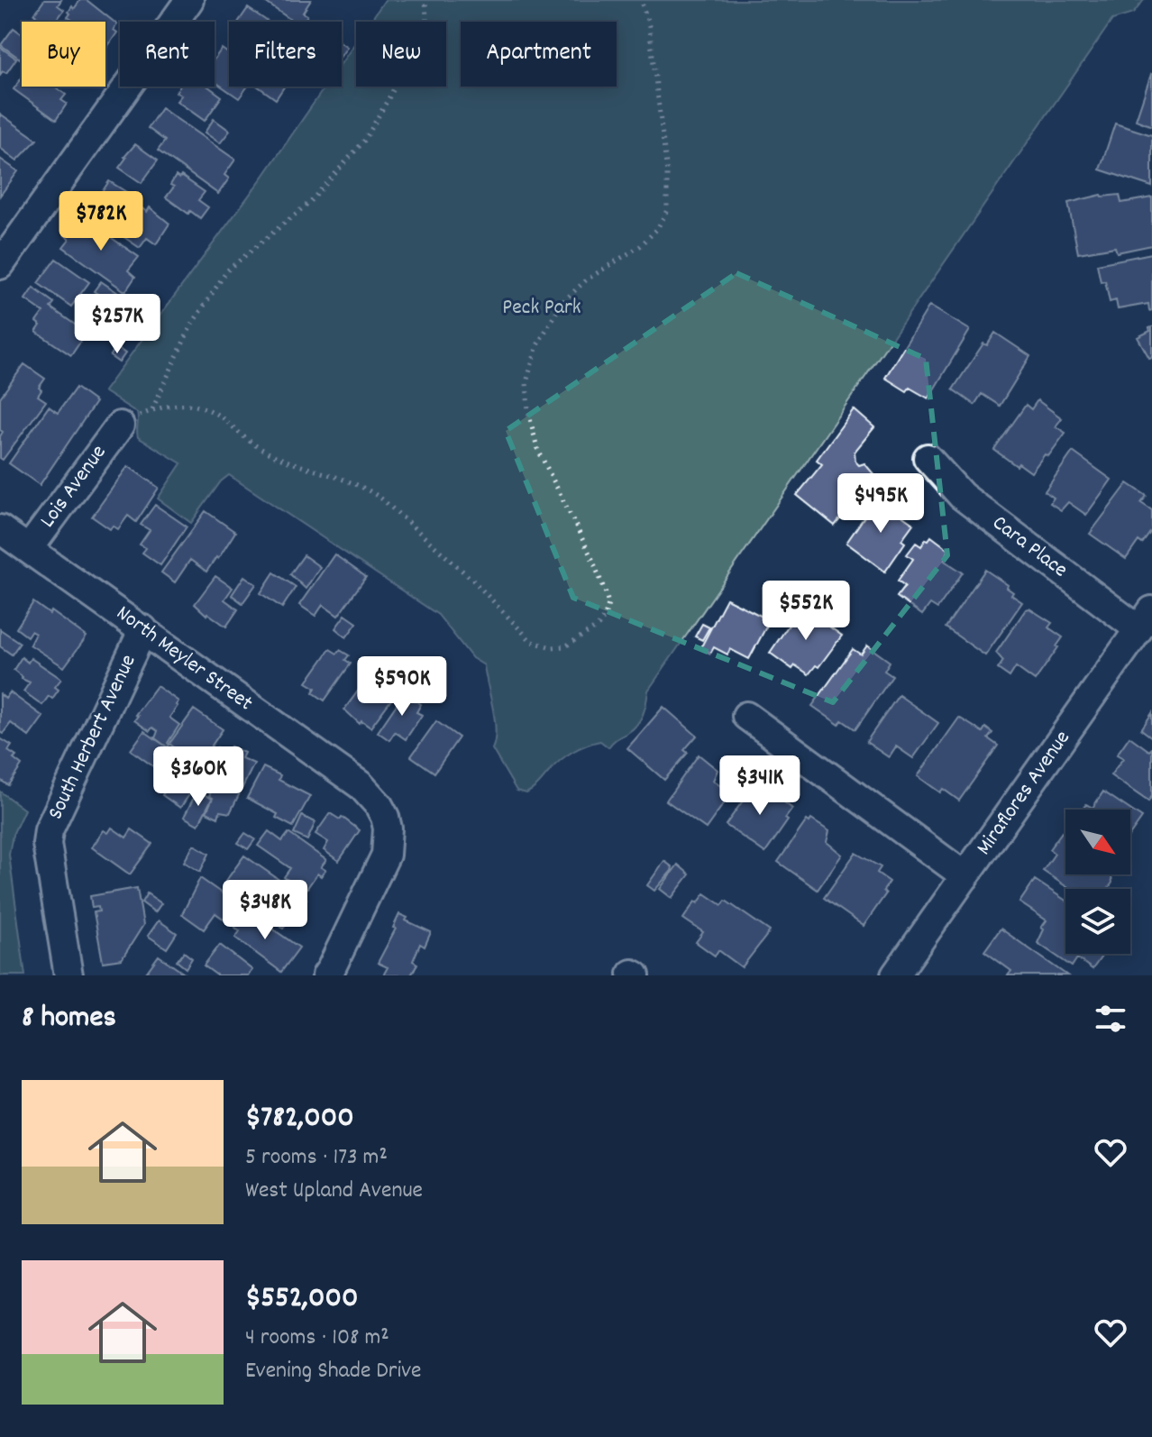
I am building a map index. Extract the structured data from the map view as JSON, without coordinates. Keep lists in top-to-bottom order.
{
  "streets": {
    "street": [
      "Lois Avenue",
      "Cara Place",
      "North Meyler Street",
      "South Herbert Avenue",
      "Miraflores Avenue"
    ]
  },
  "crossings": [
    ["Lois Avenue", "North Meyler Street"],
    ["Cara Place", "Miraflores Avenue"],
    ["North Meyler Street", "South Herbert Avenue"]
  ],
  "parks": ["Peck Park"],
  "north": "bottom right",
  "page": {
    "chip": [
      "Buy",
      "Rent",
      "Filters",
      "New",
      "Apartment"
    ],
    "price": [
      "$782K",
      "$257K",
      "$495K",
      "$552K",
      "$590K",
      "$360K",
      "$341K",
      "$348K"
    ],
    "heading": "8 homes",
    "list": [
      {
        "name": "$782,000",
        "note": "5 rooms · 173 m² · West Upland Avenue"
      },
      {
        "name": "$552,000",
        "note": "4 rooms · 108 m² · Evening Shade Drive"
      }
    ]
  }
}
